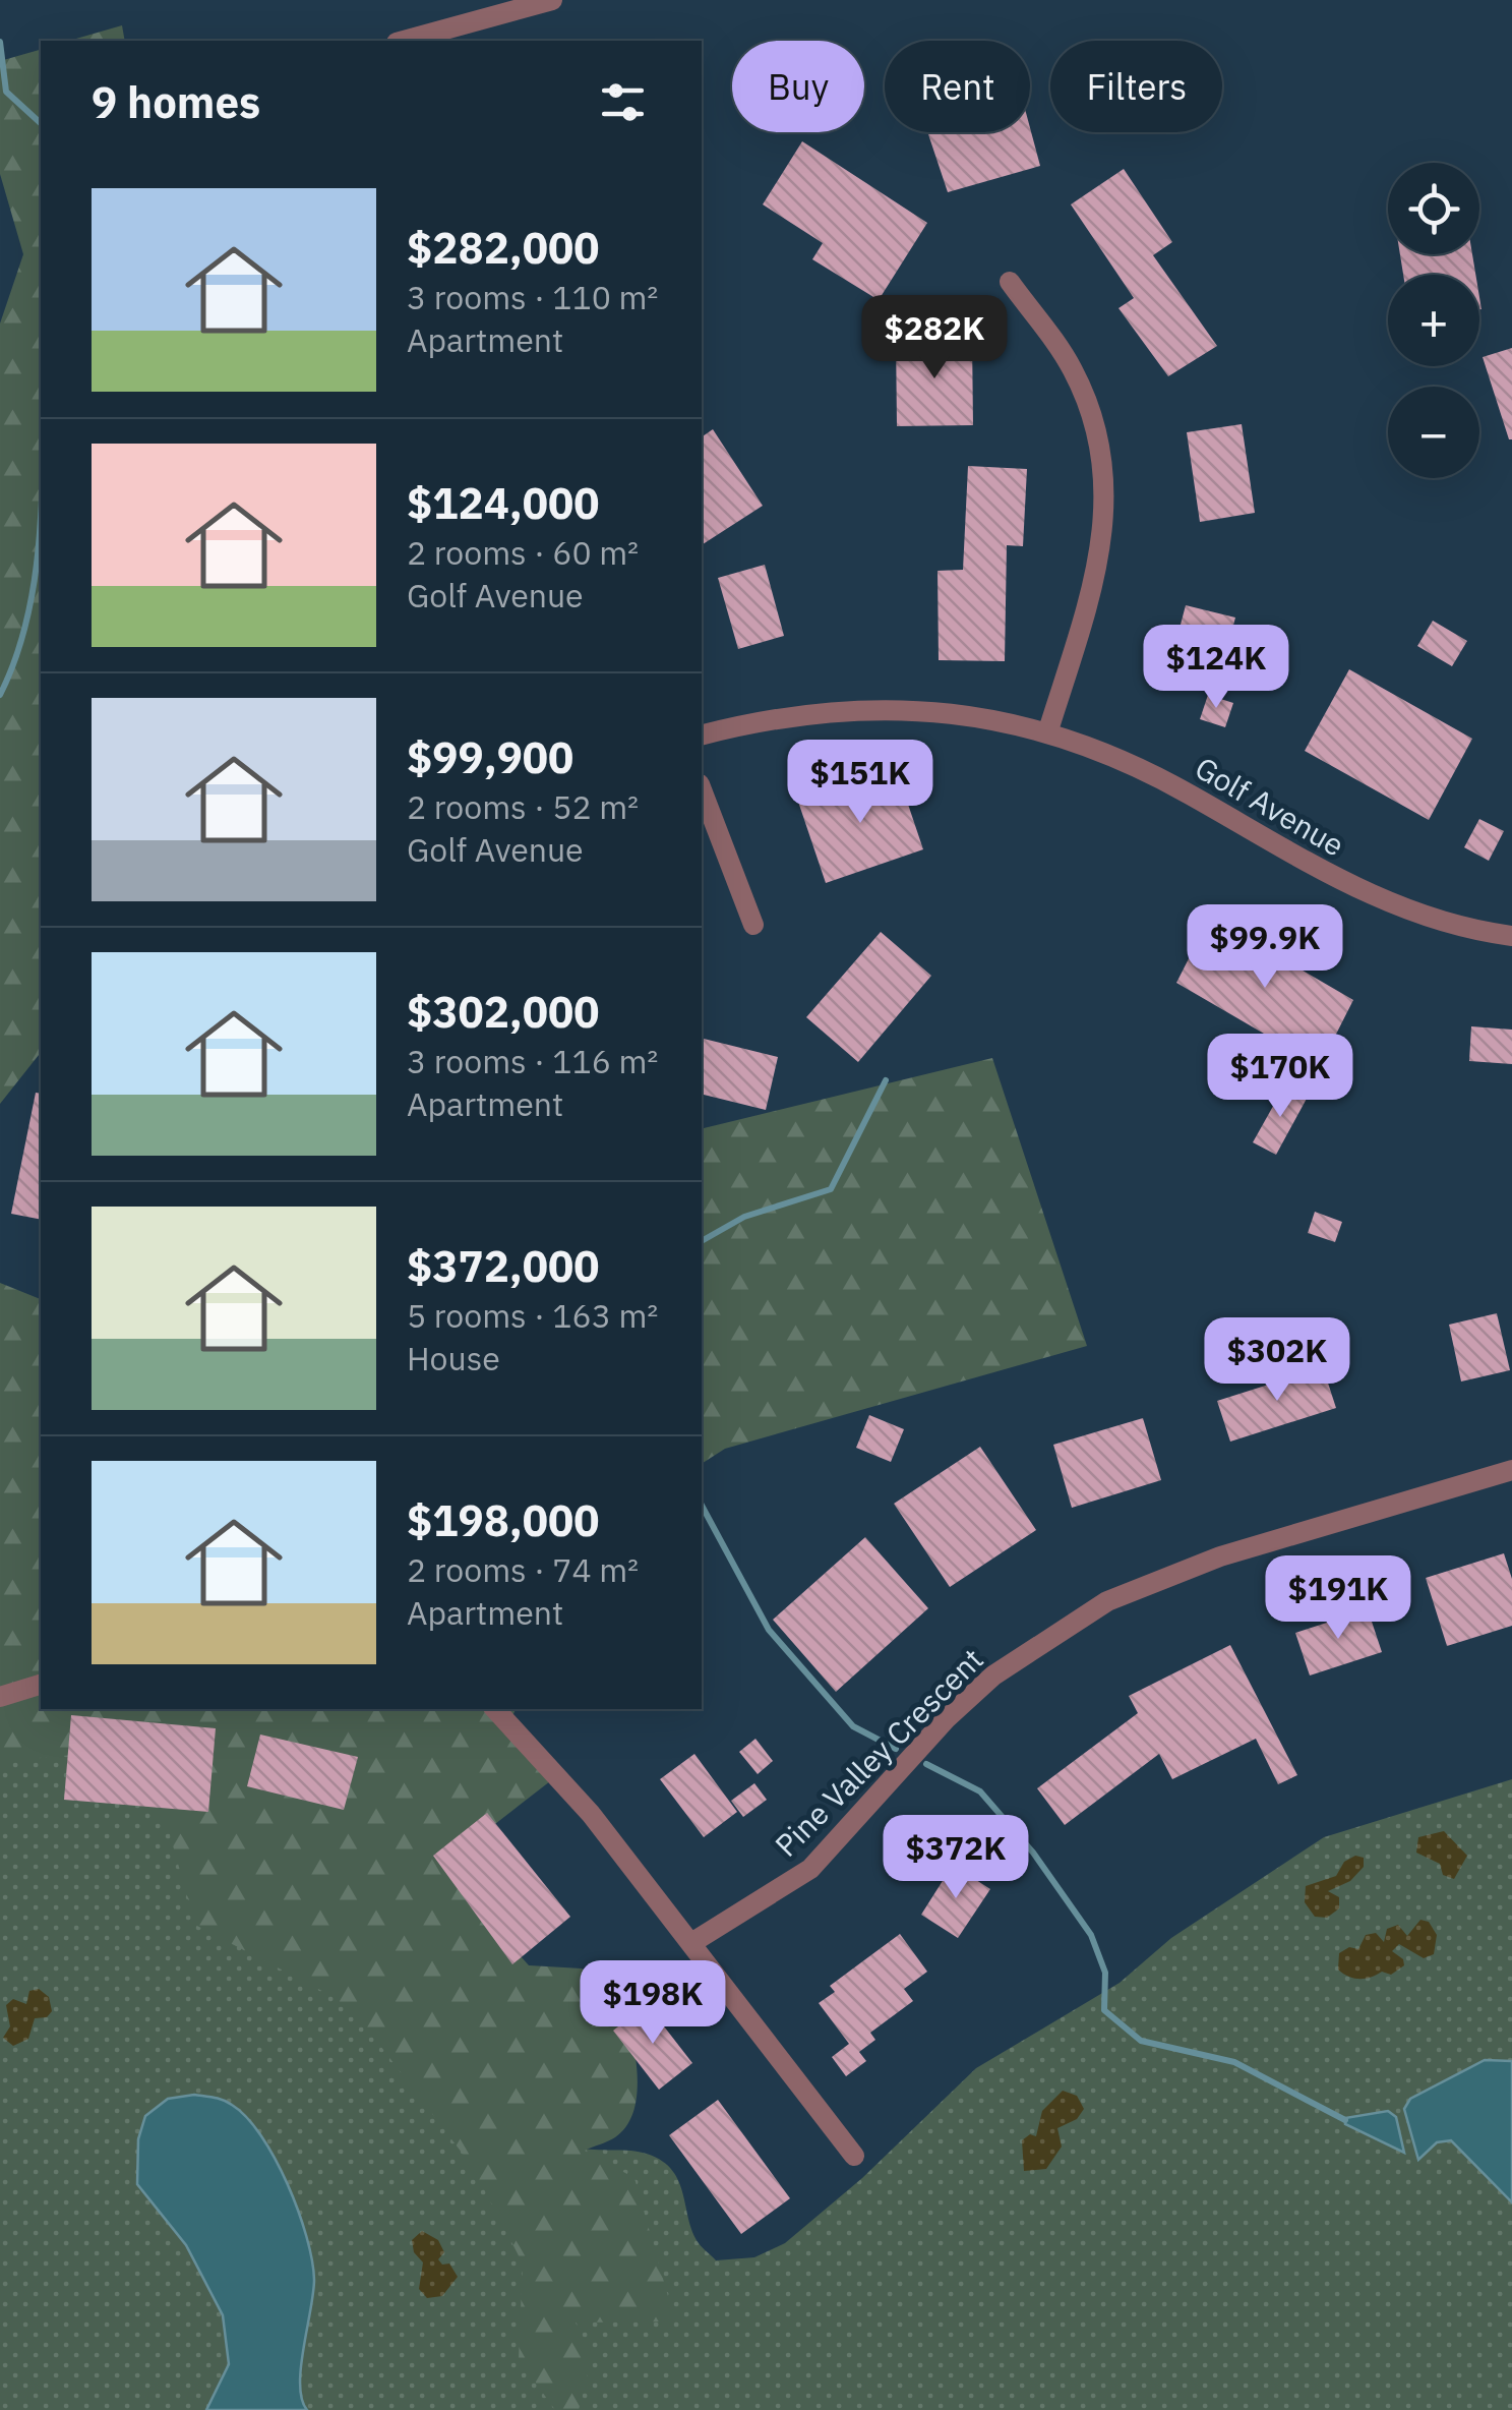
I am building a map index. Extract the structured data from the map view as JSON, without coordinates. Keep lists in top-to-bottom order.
{
  "streets": {
    "street": ["Golf Avenue", "Pine Valley Crescent"]
  },
  "page": {
    "chip": ["Buy", "Rent", "Filters"],
    "heading": "9 homes",
    "map_buttons": ["+", "−"],
    "list": [
      {
        "name": "$282,000",
        "note": "3 rooms · 110 m² · Apartment"
      },
      {
        "name": "$124,000",
        "note": "2 rooms · 60 m² · Golf Avenue"
      },
      {
        "name": "$99,900",
        "note": "2 rooms · 52 m² · Golf Avenue"
      },
      {
        "name": "$302,000",
        "note": "3 rooms · 116 m² · Apartment"
      },
      {
        "name": "$372,000",
        "note": "5 rooms · 163 m² · House"
      },
      {
        "name": "$198,000",
        "note": "2 rooms · 74 m² · Apartment"
      }
    ],
    "price": [
      "$282K",
      "$124K",
      "$151K",
      "$99.9K",
      "$170K",
      "$302K",
      "$191K",
      "$372K",
      "$198K"
    ]
  }
}
